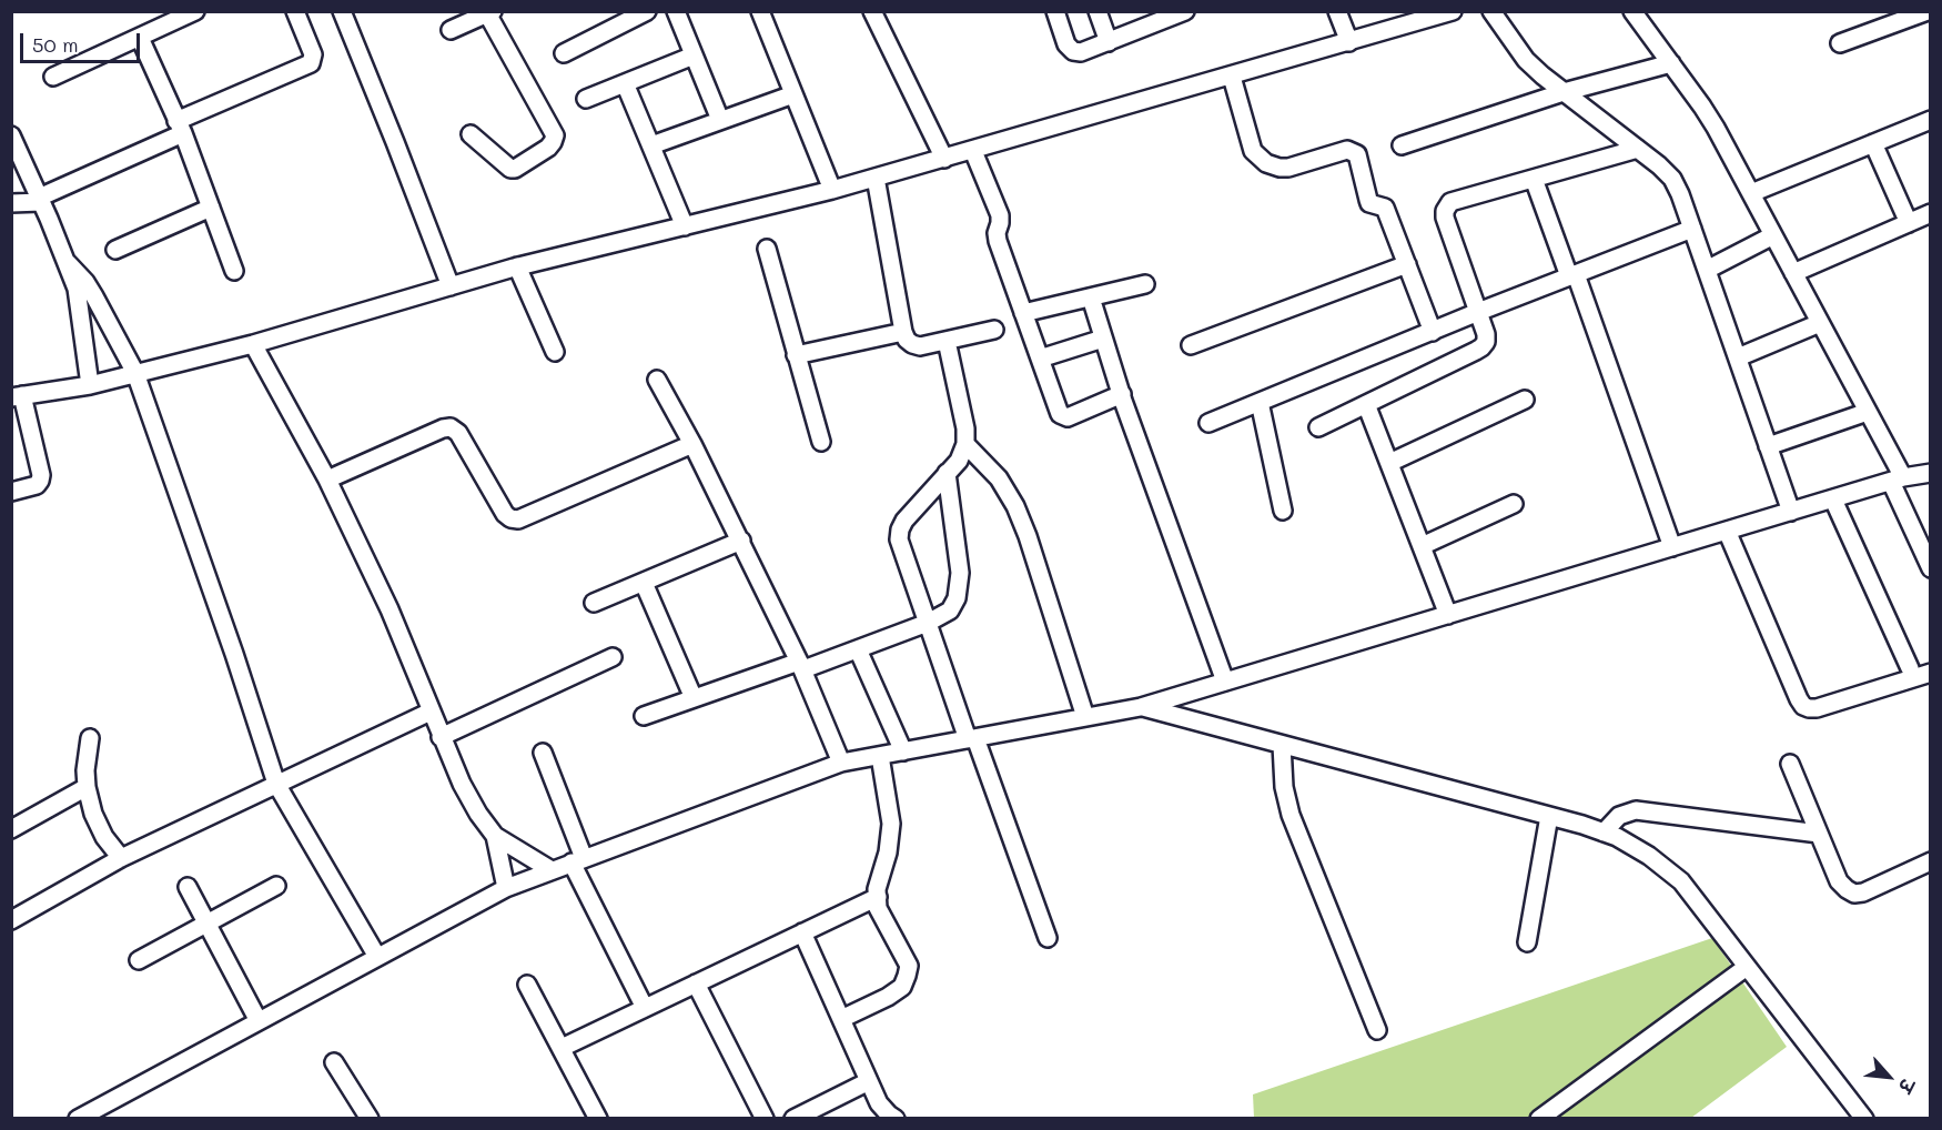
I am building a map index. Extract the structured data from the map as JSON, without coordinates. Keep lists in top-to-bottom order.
{
  "scale_bar": "50 m",
  "north": "bottom right"
}
